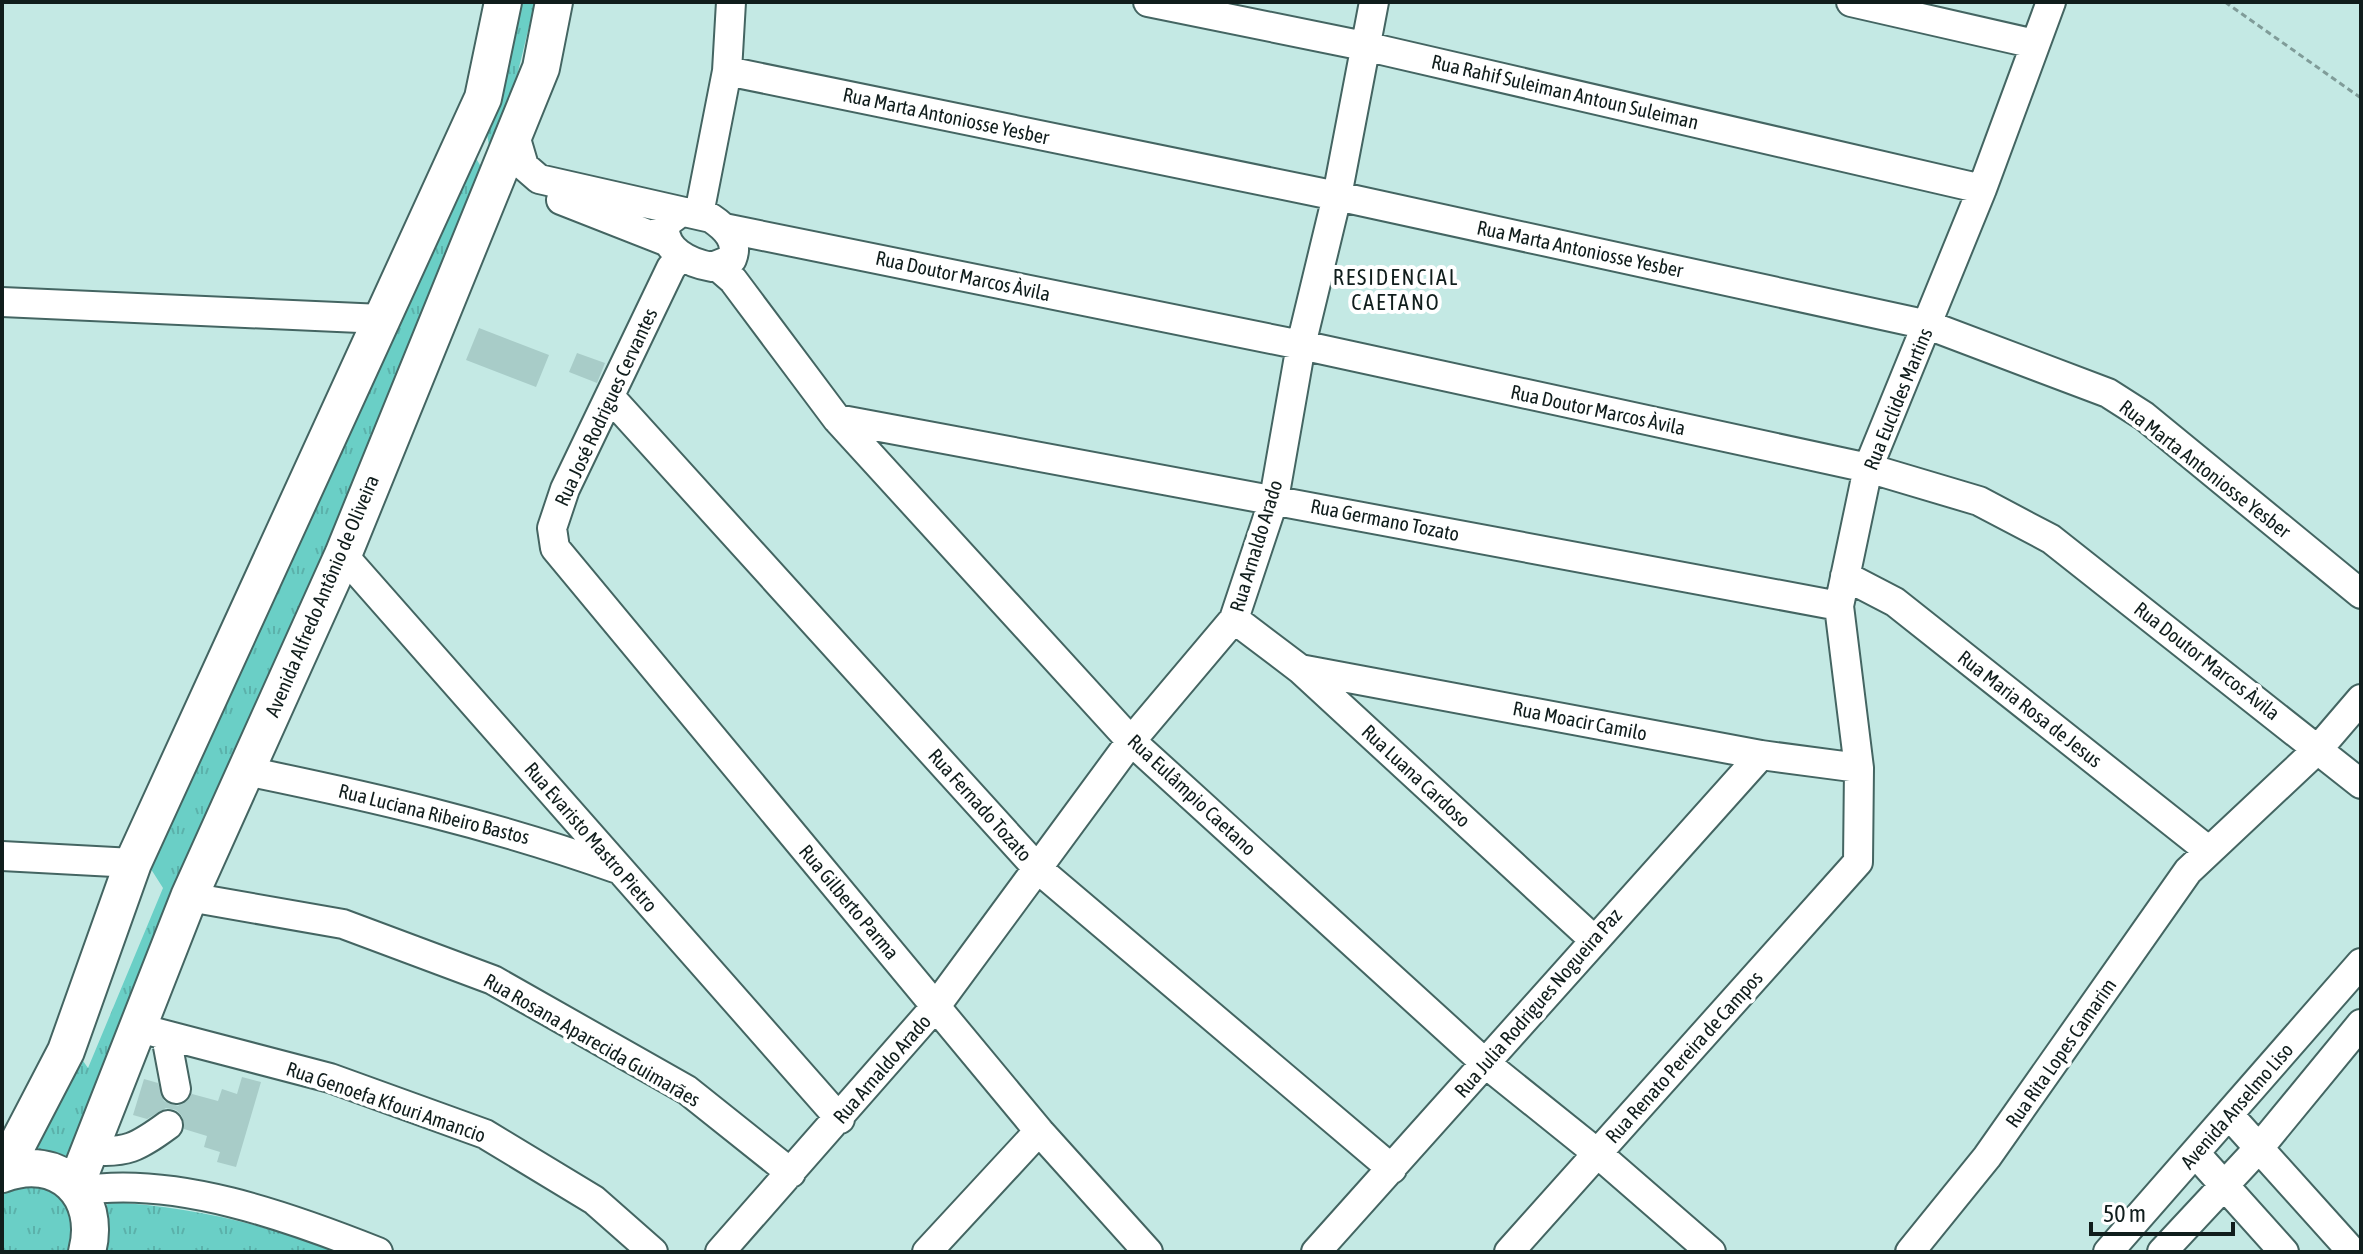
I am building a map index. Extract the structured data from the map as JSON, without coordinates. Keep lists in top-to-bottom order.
{
  "streets": {
    "main road": ["Avenida Alfredo Antônio de Oliveira"],
    "street": [
      "Rua Rahif Suleiman Antoun Suleiman",
      "Rua Marta Antoniosse Yesber",
      "Rua Doutor Marcos Àvila",
      "Rua Euclides Martins",
      "Rua José Rodrigues Cervantes",
      "Rua Germano Tozato",
      "Rua Arnaldo Arado",
      "Rua Maria Rosa de Jesus",
      "Rua Moacir Camilo",
      "Rua Luana Cardoso",
      "Rua Eulâmpio Caetano",
      "Rua Fernado Tozato",
      "Rua Luciana Ribeiro Bastos",
      "Rua Evaristo Mastro Pietro",
      "Rua Gilberto Parma",
      "Rua Julia Rodrigues Nogueira Paz",
      "Rua Rosana Aparecida Guimarães",
      "Rua Rita Lopes Camarim",
      "Rua Renato Pereira de Campos",
      "Rua Genoefa Kfouri Amancio",
      "Avenida Anselmo Liso"
    ]
  },
  "crossings": [
    ["Rua Rahif Suleiman Antoun Suleiman", "Rua Euclides Martins"],
    ["Rua Rahif Suleiman Antoun Suleiman", "Rua Arnaldo Arado"],
    ["Rua Marta Antoniosse Yesber", "Rua Euclides Martins"],
    ["Rua Marta Antoniosse Yesber", "Rua Arnaldo Arado"],
    ["Rua Doutor Marcos Àvila", "Rua Euclides Martins"],
    ["Rua Doutor Marcos Àvila", "Rua Arnaldo Arado"],
    ["Rua Doutor Marcos Àvila", "Rua Eulâmpio Caetano"],
    ["Rua Doutor Marcos Àvila", "Rua Rita Lopes Camarim"],
    ["Rua Euclides Martins", "Rua Germano Tozato"],
    ["Rua Euclides Martins", "Rua Maria Rosa de Jesus"],
    ["Rua Euclides Martins", "Rua Moacir Camilo"],
    ["Rua Euclides Martins", "Rua Renato Pereira de Campos"],
    ["Rua José Rodrigues Cervantes", "Rua Fernado Tozato"],
    ["Rua José Rodrigues Cervantes", "Rua Gilberto Parma"],
    ["Rua Germano Tozato", "Rua Arnaldo Arado"],
    ["Rua Germano Tozato", "Rua Eulâmpio Caetano"],
    ["Rua Arnaldo Arado", "Rua Luana Cardoso"],
    ["Rua Arnaldo Arado", "Rua Eulâmpio Caetano"],
    ["Rua Arnaldo Arado", "Rua Fernado Tozato"],
    ["Rua Arnaldo Arado", "Rua Evaristo Mastro Pietro"],
    ["Rua Arnaldo Arado", "Rua Gilberto Parma"],
    ["Rua Arnaldo Arado", "Rua Rosana Aparecida Guimarães"],
    ["Avenida Alfredo Antônio de Oliveira", "Rua Luciana Ribeiro Bastos"],
    ["Avenida Alfredo Antônio de Oliveira", "Rua Evaristo Mastro Pietro"],
    ["Avenida Alfredo Antônio de Oliveira", "Rua Rosana Aparecida Guimarães"],
    ["Avenida Alfredo Antônio de Oliveira", "Rua Genoefa Kfouri Amancio"],
    ["Rua Maria Rosa de Jesus", "Rua Rita Lopes Camarim"],
    ["Rua Moacir Camilo", "Rua Luana Cardoso"],
    ["Rua Moacir Camilo", "Rua Julia Rodrigues Nogueira Paz"],
    ["Rua Luana Cardoso", "Rua Julia Rodrigues Nogueira Paz"],
    ["Rua Eulâmpio Caetano", "Rua Julia Rodrigues Nogueira Paz"],
    ["Rua Eulâmpio Caetano", "Rua Renato Pereira de Campos"],
    ["Rua Fernado Tozato", "Rua Julia Rodrigues Nogueira Paz"],
    ["Rua Luciana Ribeiro Bastos", "Rua Evaristo Mastro Pietro"]
  ],
  "districts": ["RESIDENCIAL CAETANO"],
  "scale_bar": "50 m"
}
